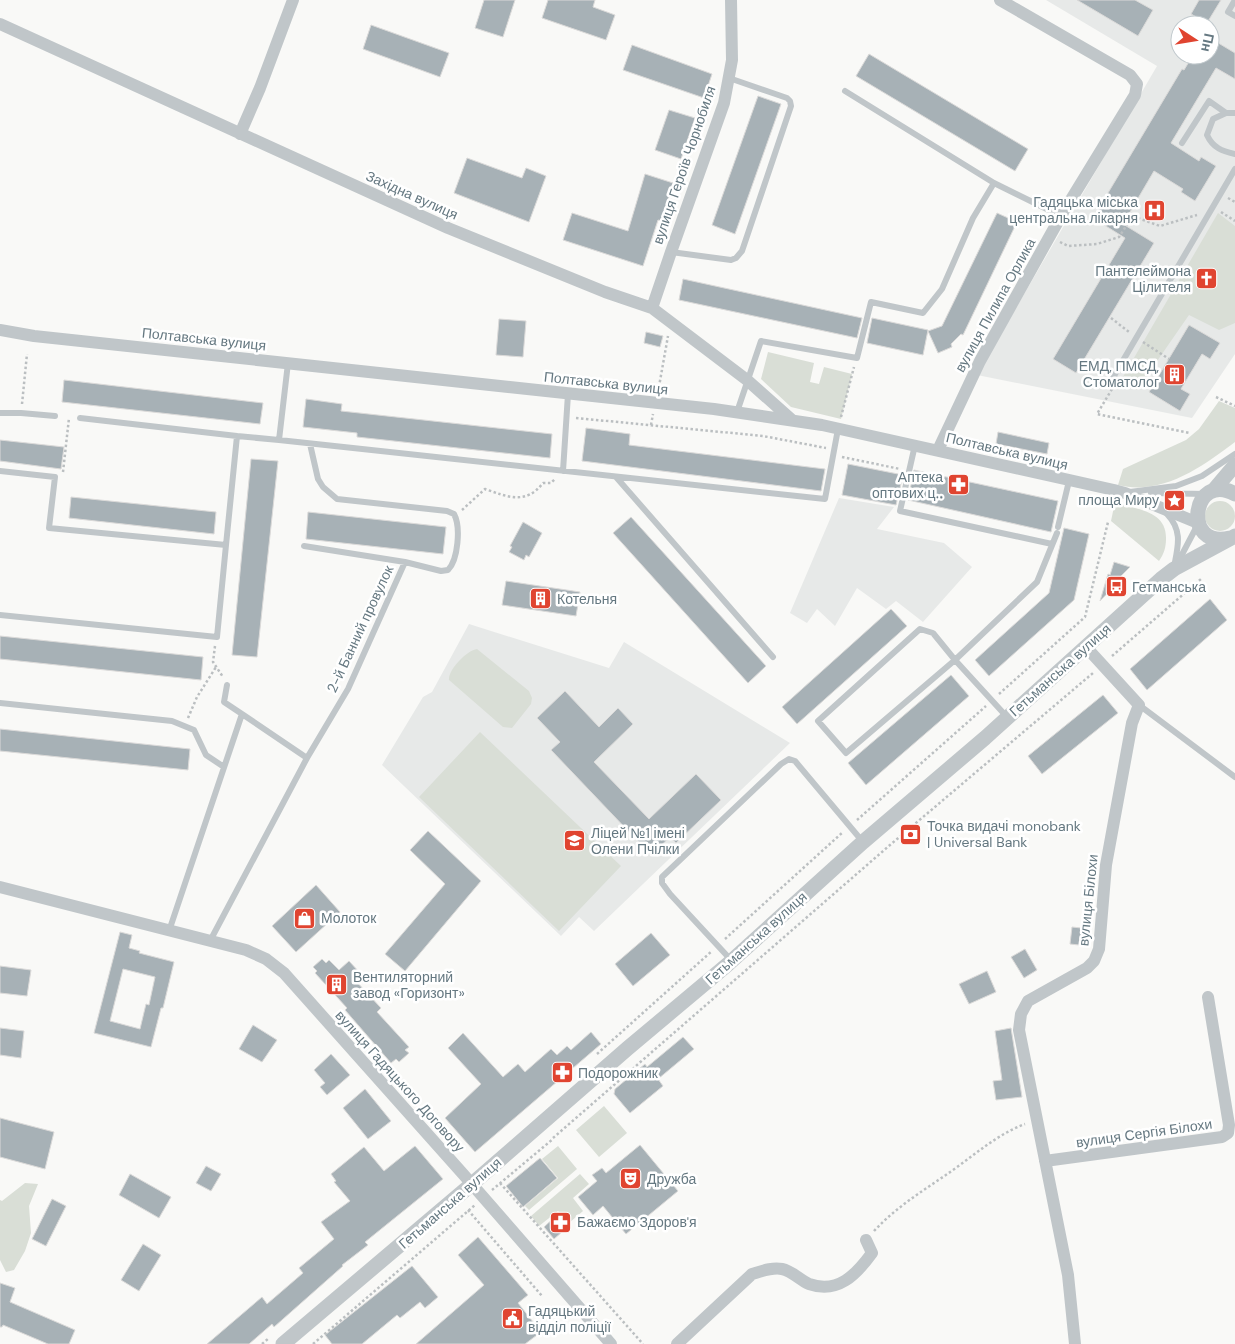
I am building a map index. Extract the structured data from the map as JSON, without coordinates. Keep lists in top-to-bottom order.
{
  "streets": {
    "street": [
      "вулиця Героїв Чорнобиля",
      "Західна вулиця",
      "вулиця Пилипа Орлика",
      "Полтавська вулиця",
      "Гетьманська вулиця",
      "вулиця Білохи",
      "вулиця Гадяцького Договору",
      "вулиця Сергія Білохи"
    ],
    "lane": ["2-й Банний провулок"]
  },
  "crossings": [
    ["вулиця Героїв Чорнобиля", "Західна вулиця"],
    ["Західна вулиця", "Полтавська вулиця"],
    ["вулиця Пилипа Орлика", "Полтавська вулиця"],
    ["2-й Банний провулок", "вулиця Гадяцького Договору"],
    ["Гетьманська вулиця", "вулиця Гадяцького Договору"],
    ["вулиця Білохи", "вулиця Сергія Білохи"]
  ],
  "places": {
    "hospital": ["Гадяцька міська центральна лікарня"],
    "church": ["Пантелеймона Цілителя"],
    "building": ["ЕМД, ПМСД, Стоматолог", "Котельня", "Вентиляторний завод «Горизонт»"],
    "pharmacy": ["Аптека оптових ц‥", "Подорожник", "Бажаємо Здоров'я"],
    "place": ["площа Миру"],
    "bus stop": ["Гетманська"],
    "bank": ["Точка видачі monobank | Universal Bank"],
    "school or university": ["Ліцей №1 імені Олени Пчілки"],
    "shop": ["Молоток"],
    "theatre": ["Дружба"],
    "public building": ["Гадяцький відділ поліції"]
  },
  "north": "right"
}
